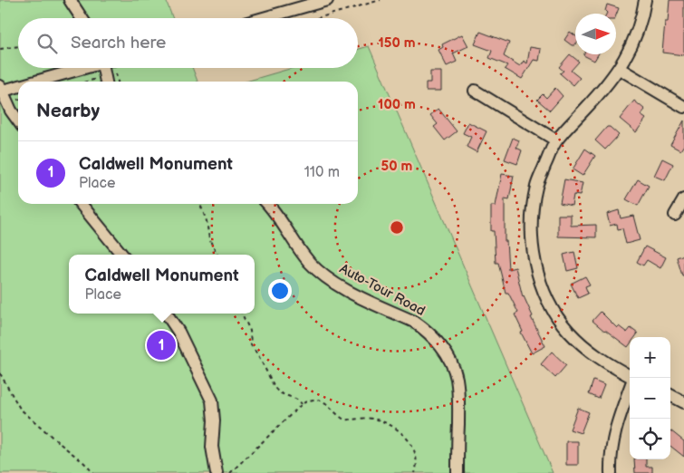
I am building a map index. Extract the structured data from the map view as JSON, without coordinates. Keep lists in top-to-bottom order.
{
  "streets": {
    "street": ["Auto-Tour Road"]
  },
  "north": "right",
  "page": {
    "search": "Search here",
    "heading": "Nearby",
    "list": [
      {
        "mark": "1",
        "name": "Caldwell Monument",
        "note": "Place",
        "value": "110 m"
      }
    ],
    "popup": ["Caldwell Monument", "Place"],
    "pins": "1",
    "map_buttons": ["+", "−"]
  },
  "rings": ["150 m", "100 m", "50 m"]
}
